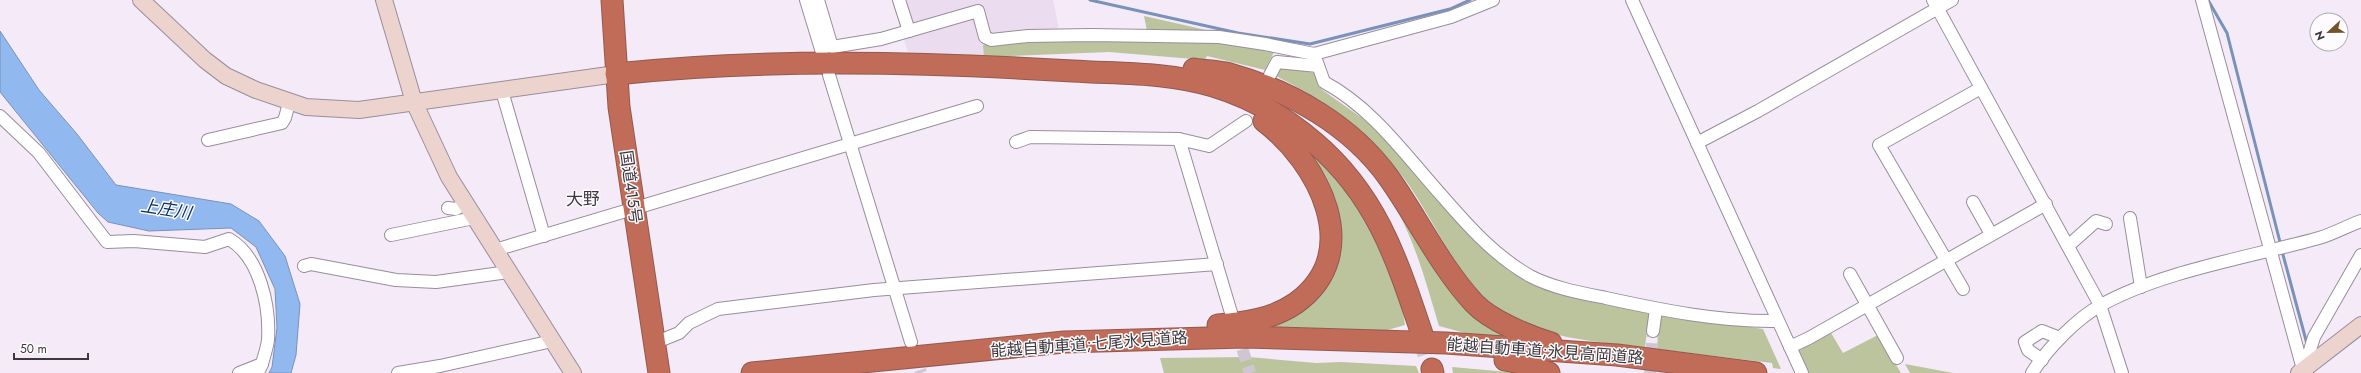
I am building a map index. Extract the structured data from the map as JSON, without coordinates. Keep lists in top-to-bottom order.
{
  "streets": {
    "highway": ["国道415号", "能越自動車道;七尾氷見道路", "能越自動車道;氷見高岡道路"]
  },
  "crossings": [
    ["能越自動車道;七尾氷見道路", "能越自動車道;氷見高岡道路"]
  ],
  "districts": ["大野"],
  "water": ["上庄川"],
  "scale_bar": "50 m",
  "north": "left"
}
